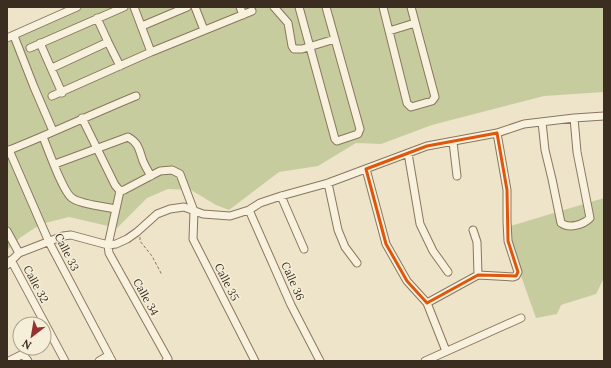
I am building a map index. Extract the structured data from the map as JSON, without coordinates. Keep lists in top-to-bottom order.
{
  "streets": {
    "street": [
      "Calle 33",
      "Calle 36",
      "Calle 35",
      "Calle 32",
      "Calle 34"
    ]
  },
  "north": "bottom left"
}
